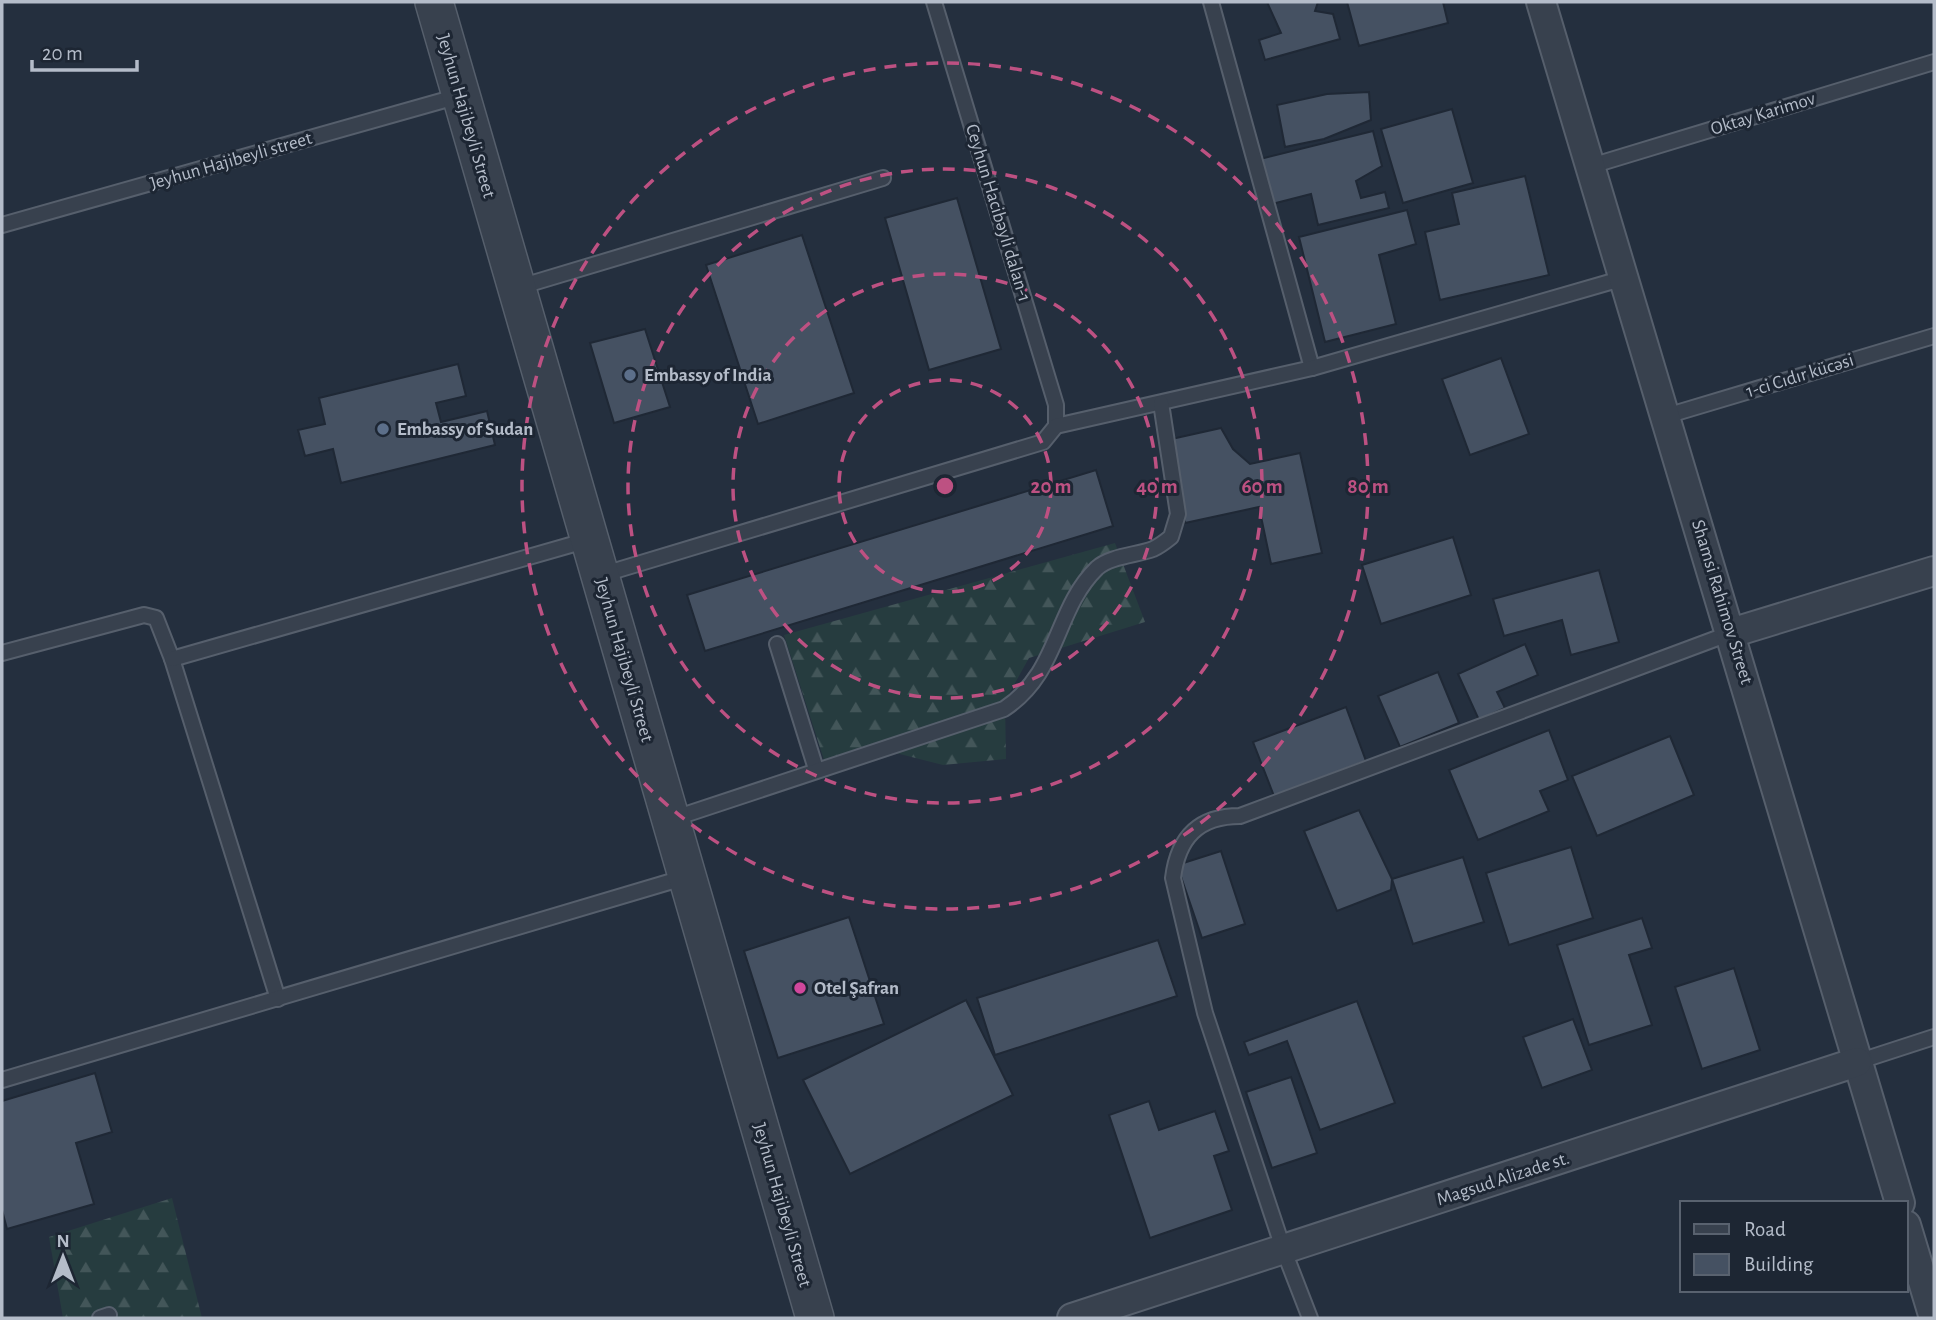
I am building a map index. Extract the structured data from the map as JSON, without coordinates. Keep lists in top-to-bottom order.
{
  "streets": {
    "street": ["Jeyhun Hajibeyli Street", "Shamsi Rahimov Street", "Magsud Alizade st."],
    "lane": [
      "Oktay Karimov",
      "Jeyhun Hajibeyli street",
      "Ceyhun Hacibəyli dalan-1",
      "1-ci Cıdır kücəsi"
    ]
  },
  "crossings": [
    ["Oktay Karimov", "Shamsi Rahimov Street"],
    ["Jeyhun Hajibeyli Street", "Jeyhun Hajibeyli street"],
    ["1-ci Cıdır kücəsi", "Shamsi Rahimov Street"],
    ["Shamsi Rahimov Street", "Magsud Alizade st."]
  ],
  "places": ["Embassy of India", "Embassy of Sudan", "Otel Şafran"],
  "legend": ["Road", "Building"],
  "scale_bar": "20 m",
  "north": "top",
  "rings": [
    "20 m",
    "40 m",
    "60 m",
    "80 m"
  ]
}
